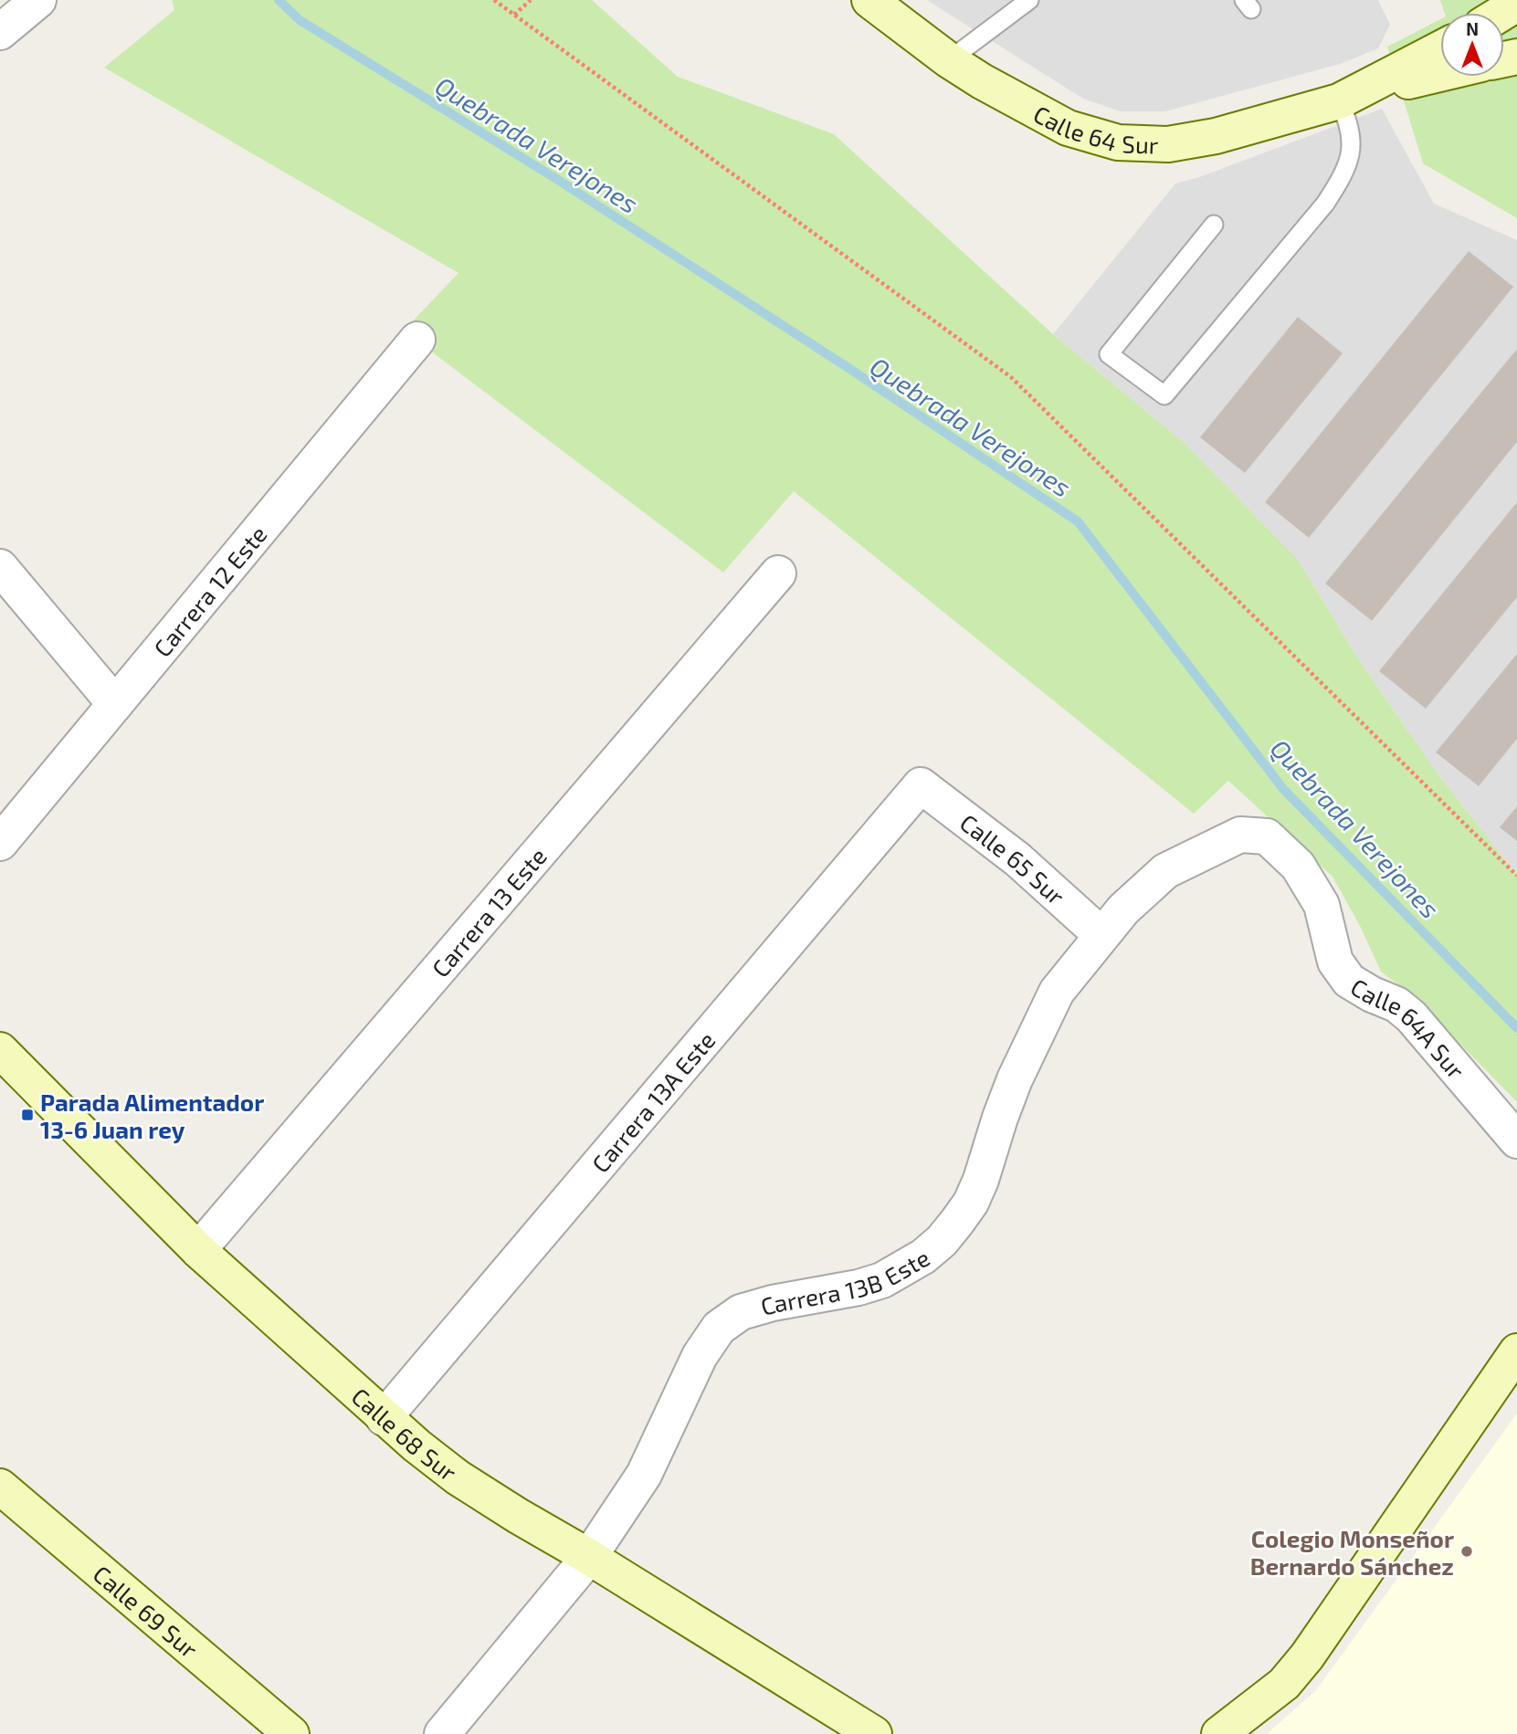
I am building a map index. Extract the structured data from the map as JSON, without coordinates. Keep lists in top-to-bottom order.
{
  "streets": {
    "street": [
      "Calle 64 Sur",
      "Carrera 12 Este",
      "Calle 65 Sur",
      "Carrera 13 Este",
      "Calle 64A Sur",
      "Carrera 13A Este",
      "Carrera 13B Este",
      "Calle 68 Sur",
      "Calle 69 Sur"
    ]
  },
  "crossings": [
    ["Calle 65 Sur", "Carrera 13A Este"],
    ["Calle 65 Sur", "Carrera 13B Este"],
    ["Carrera 13 Este", "Calle 68 Sur"],
    ["Calle 64A Sur", "Carrera 13B Este"],
    ["Carrera 13A Este", "Calle 68 Sur"],
    ["Carrera 13B Este", "Calle 68 Sur"]
  ],
  "water": ["Quebrada Verejones"],
  "places": {
    "transit": ["Parada Alimentador 13-6 Juan rey"],
    "other": ["Colegio Monseñor Bernardo Sánchez"]
  },
  "north": "top"
}
